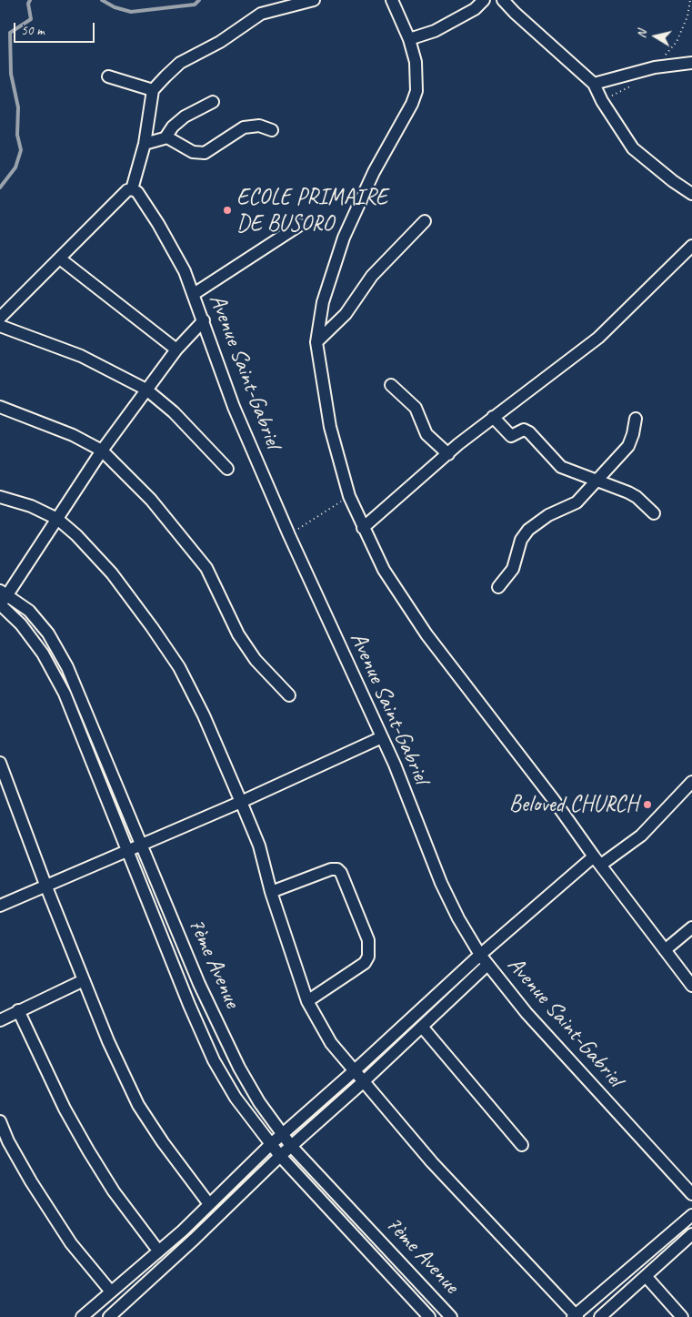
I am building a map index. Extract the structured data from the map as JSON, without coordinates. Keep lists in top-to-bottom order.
{
  "streets": {
    "street": ["Avenue Saint-Gabriel", "7ème Avenue"]
  },
  "places": ["ECOLE PRIMAIRE DE BUSORO", "Beloved CHURCH"],
  "scale_bar": "50 m",
  "north": "left"
}
